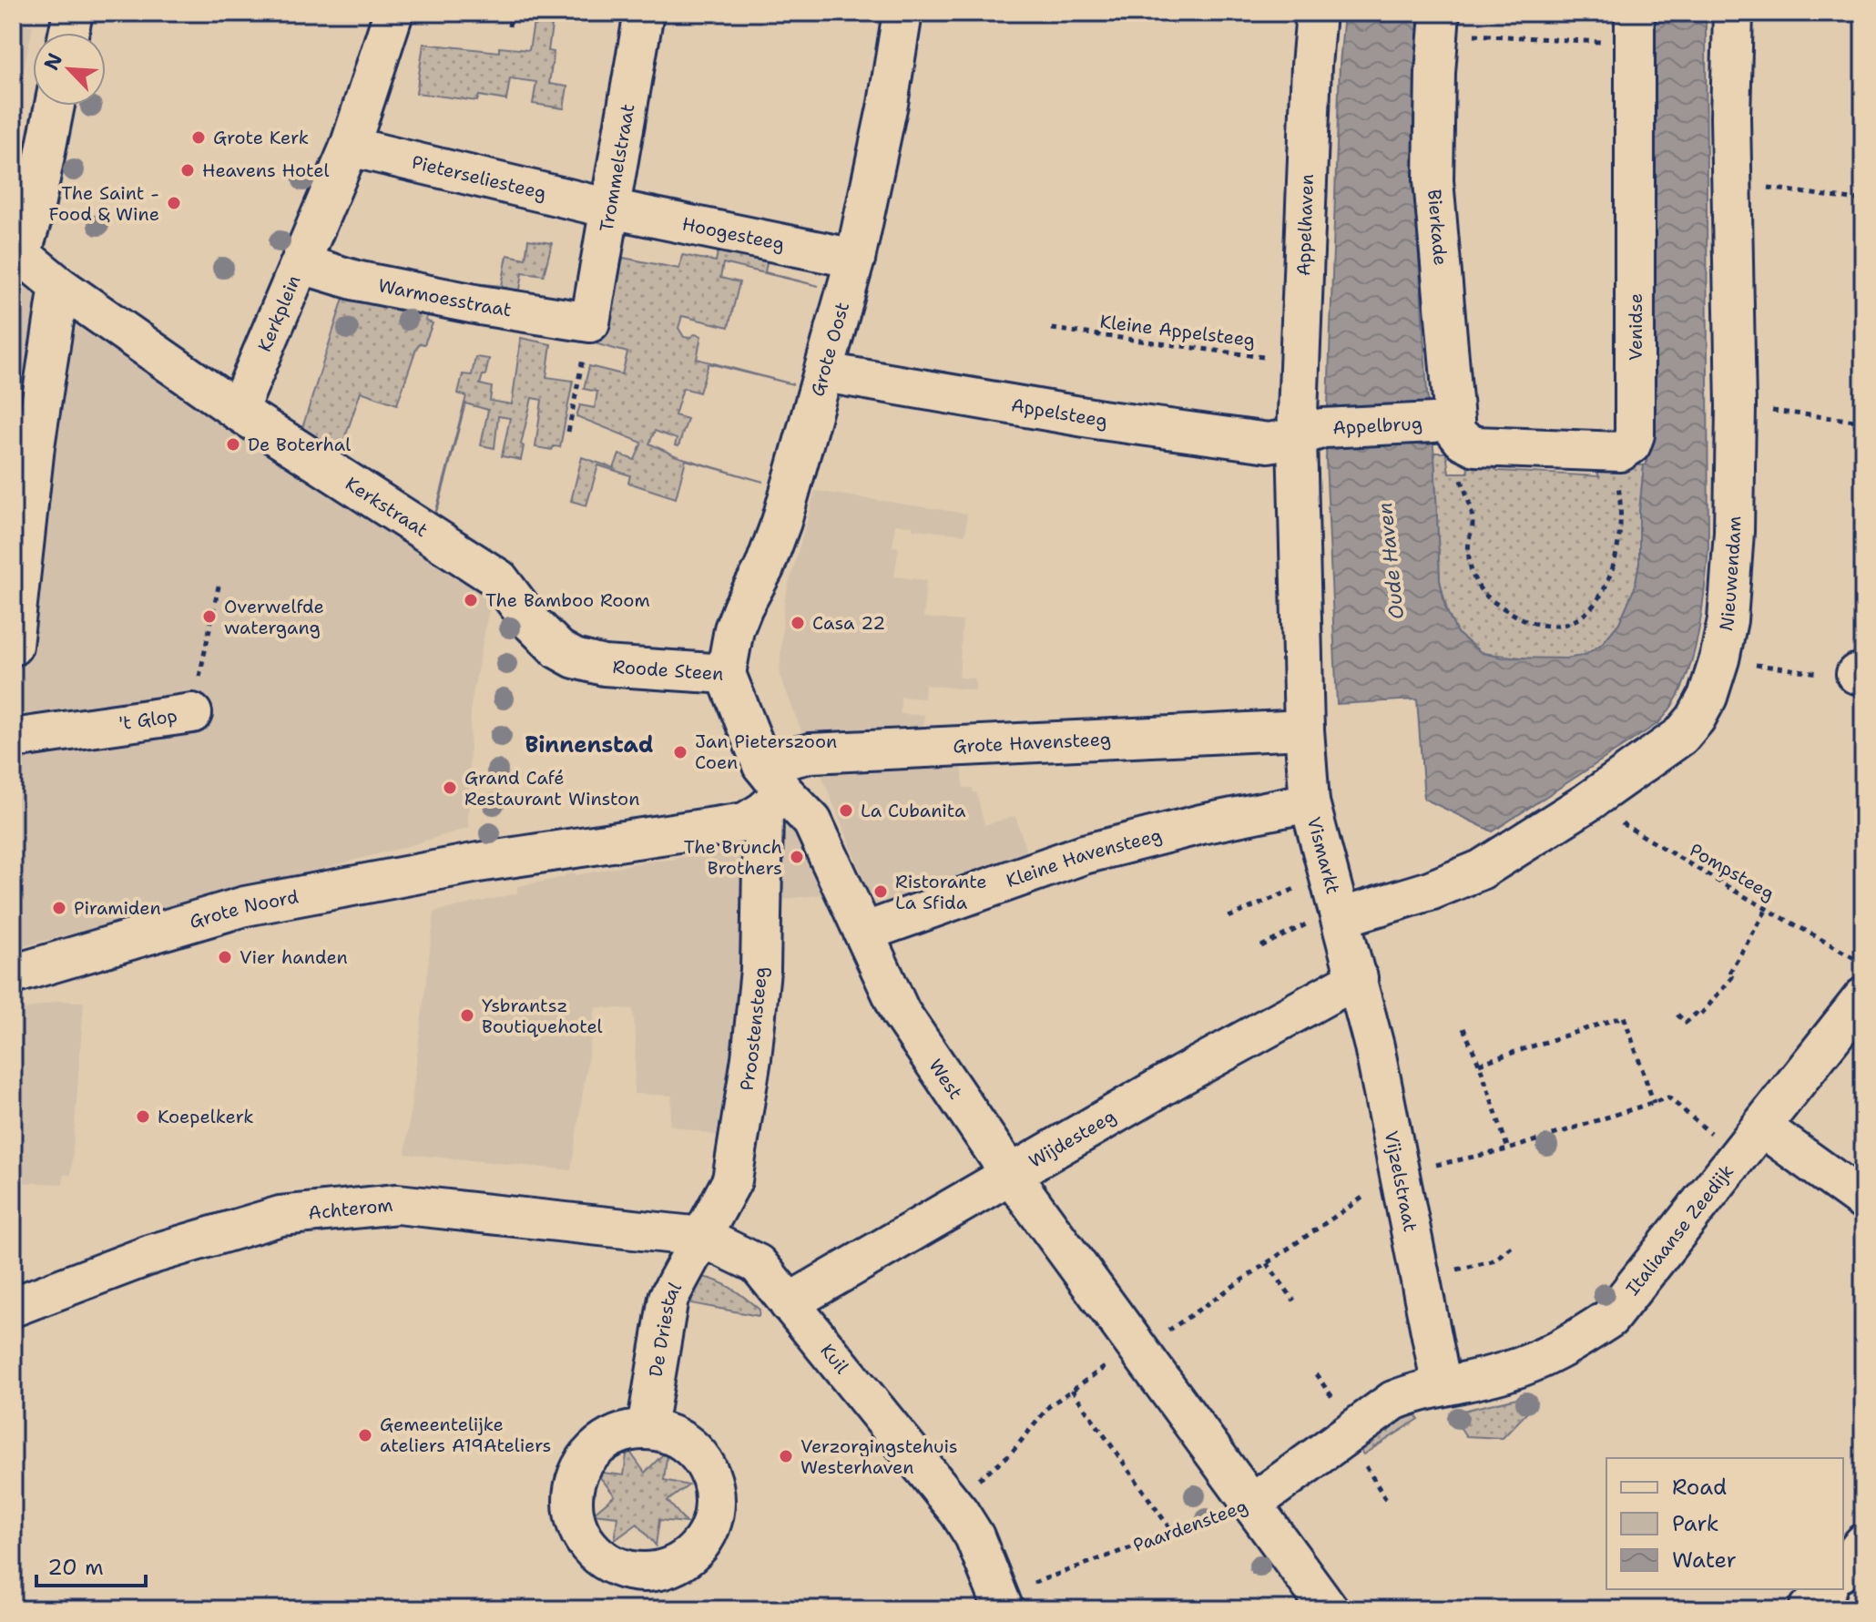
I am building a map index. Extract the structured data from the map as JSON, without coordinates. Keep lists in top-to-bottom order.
{
  "streets": {
    "street": [
      "Trommelstraat",
      "Pieterseliesteeg",
      "Appelhaven",
      "Bierkade",
      "Hoogesteeg",
      "Warmoesstraat",
      "Kerkplein",
      "Venidse",
      "Grote Oost",
      "Appelsteeg",
      "Appelbrug",
      "Kerkstraat",
      "Nieuwendam",
      "Roode Steen",
      "'t Glop",
      "Grote Havensteeg",
      "Vismarkt",
      "Kleine Havensteeg",
      "Grote Noord",
      "Proostensteeg",
      "West",
      "Wijdesteeg",
      "Vijzelstraat",
      "Achterom",
      "Italiaanse Zeedijk",
      "De Driestal",
      "Kuil",
      "Paardensteeg"
    ],
    "path": ["Kleine Appelsteeg", "Pompsteeg"]
  },
  "crossings": [
    ["Trommelstraat", "Pieterseliesteeg"],
    ["Trommelstraat", "Hoogesteeg"],
    ["Trommelstraat", "Warmoesstraat"],
    ["Pieterseliesteeg", "Hoogesteeg"],
    ["Pieterseliesteeg", "Kerkplein"],
    ["Appelhaven", "Kleine Appelsteeg"],
    ["Appelhaven", "Appelsteeg"],
    ["Appelhaven", "Appelbrug"],
    ["Appelhaven", "Grote Havensteeg"],
    ["Appelhaven", "Vismarkt"],
    ["Bierkade", "Appelbrug"],
    ["Hoogesteeg", "Grote Oost"],
    ["Warmoesstraat", "Kerkplein"],
    ["Kerkplein", "Kerkstraat"],
    ["Grote Oost", "Appelsteeg"],
    ["Grote Oost", "Roode Steen"],
    ["Appelsteeg", "Appelbrug"],
    ["Kerkstraat", "Roode Steen"],
    ["Nieuwendam", "Vismarkt"],
    ["Nieuwendam", "Pompsteeg"],
    ["Roode Steen", "Grote Havensteeg"],
    ["Roode Steen", "Grote Noord"],
    ["Roode Steen", "Proostensteeg"],
    ["Roode Steen", "West"],
    ["Grote Havensteeg", "Vismarkt"],
    ["Grote Havensteeg", "Grote Noord"],
    ["Grote Havensteeg", "Proostensteeg"],
    ["Grote Havensteeg", "West"],
    ["Vismarkt", "Kleine Havensteeg"],
    ["Vismarkt", "Wijdesteeg"],
    ["Vismarkt", "Vijzelstraat"],
    ["Kleine Havensteeg", "West"],
    ["Grote Noord", "Proostensteeg"],
    ["Grote Noord", "West"],
    ["Proostensteeg", "West"],
    ["Proostensteeg", "Achterom"],
    ["Proostensteeg", "De Driestal"],
    ["Proostensteeg", "Kuil"],
    ["West", "Wijdesteeg"],
    ["West", "Paardensteeg"],
    ["Wijdesteeg", "Vijzelstraat"],
    ["Wijdesteeg", "Kuil"],
    ["Vijzelstraat", "Italiaanse Zeedijk"],
    ["Vijzelstraat", "Paardensteeg"],
    ["Achterom", "De Driestal"],
    ["Achterom", "Kuil"],
    ["Italiaanse Zeedijk", "Paardensteeg"],
    ["De Driestal", "Kuil"],
    ["Kuil", "Paardensteeg"]
  ],
  "districts": ["Binnenstad"],
  "water": ["Oude Haven"],
  "places": [
    "Grote Kerk",
    "Heavens Hotel",
    "The Saint - Food & Wine",
    "De Boterhal",
    "The Bamboo Room",
    "Overwelfde watergang",
    "Casa 22",
    "Jan Pieterszoon Coen",
    "Grand Café Restaurant Winston",
    "La Cubanita",
    "The Brunch Brothers",
    "Ristorante La Sfida",
    "Piramiden",
    "Vier handen",
    "Ysbrantsz Boutiquehotel",
    "Koepelkerk",
    "Gemeentelijke ateliers A19Ateliers",
    "Verzorgingstehuis Westerhaven"
  ],
  "legend": ["Road", "Park", "Water"],
  "scale_bar": "20 m",
  "north": "top left"
}
